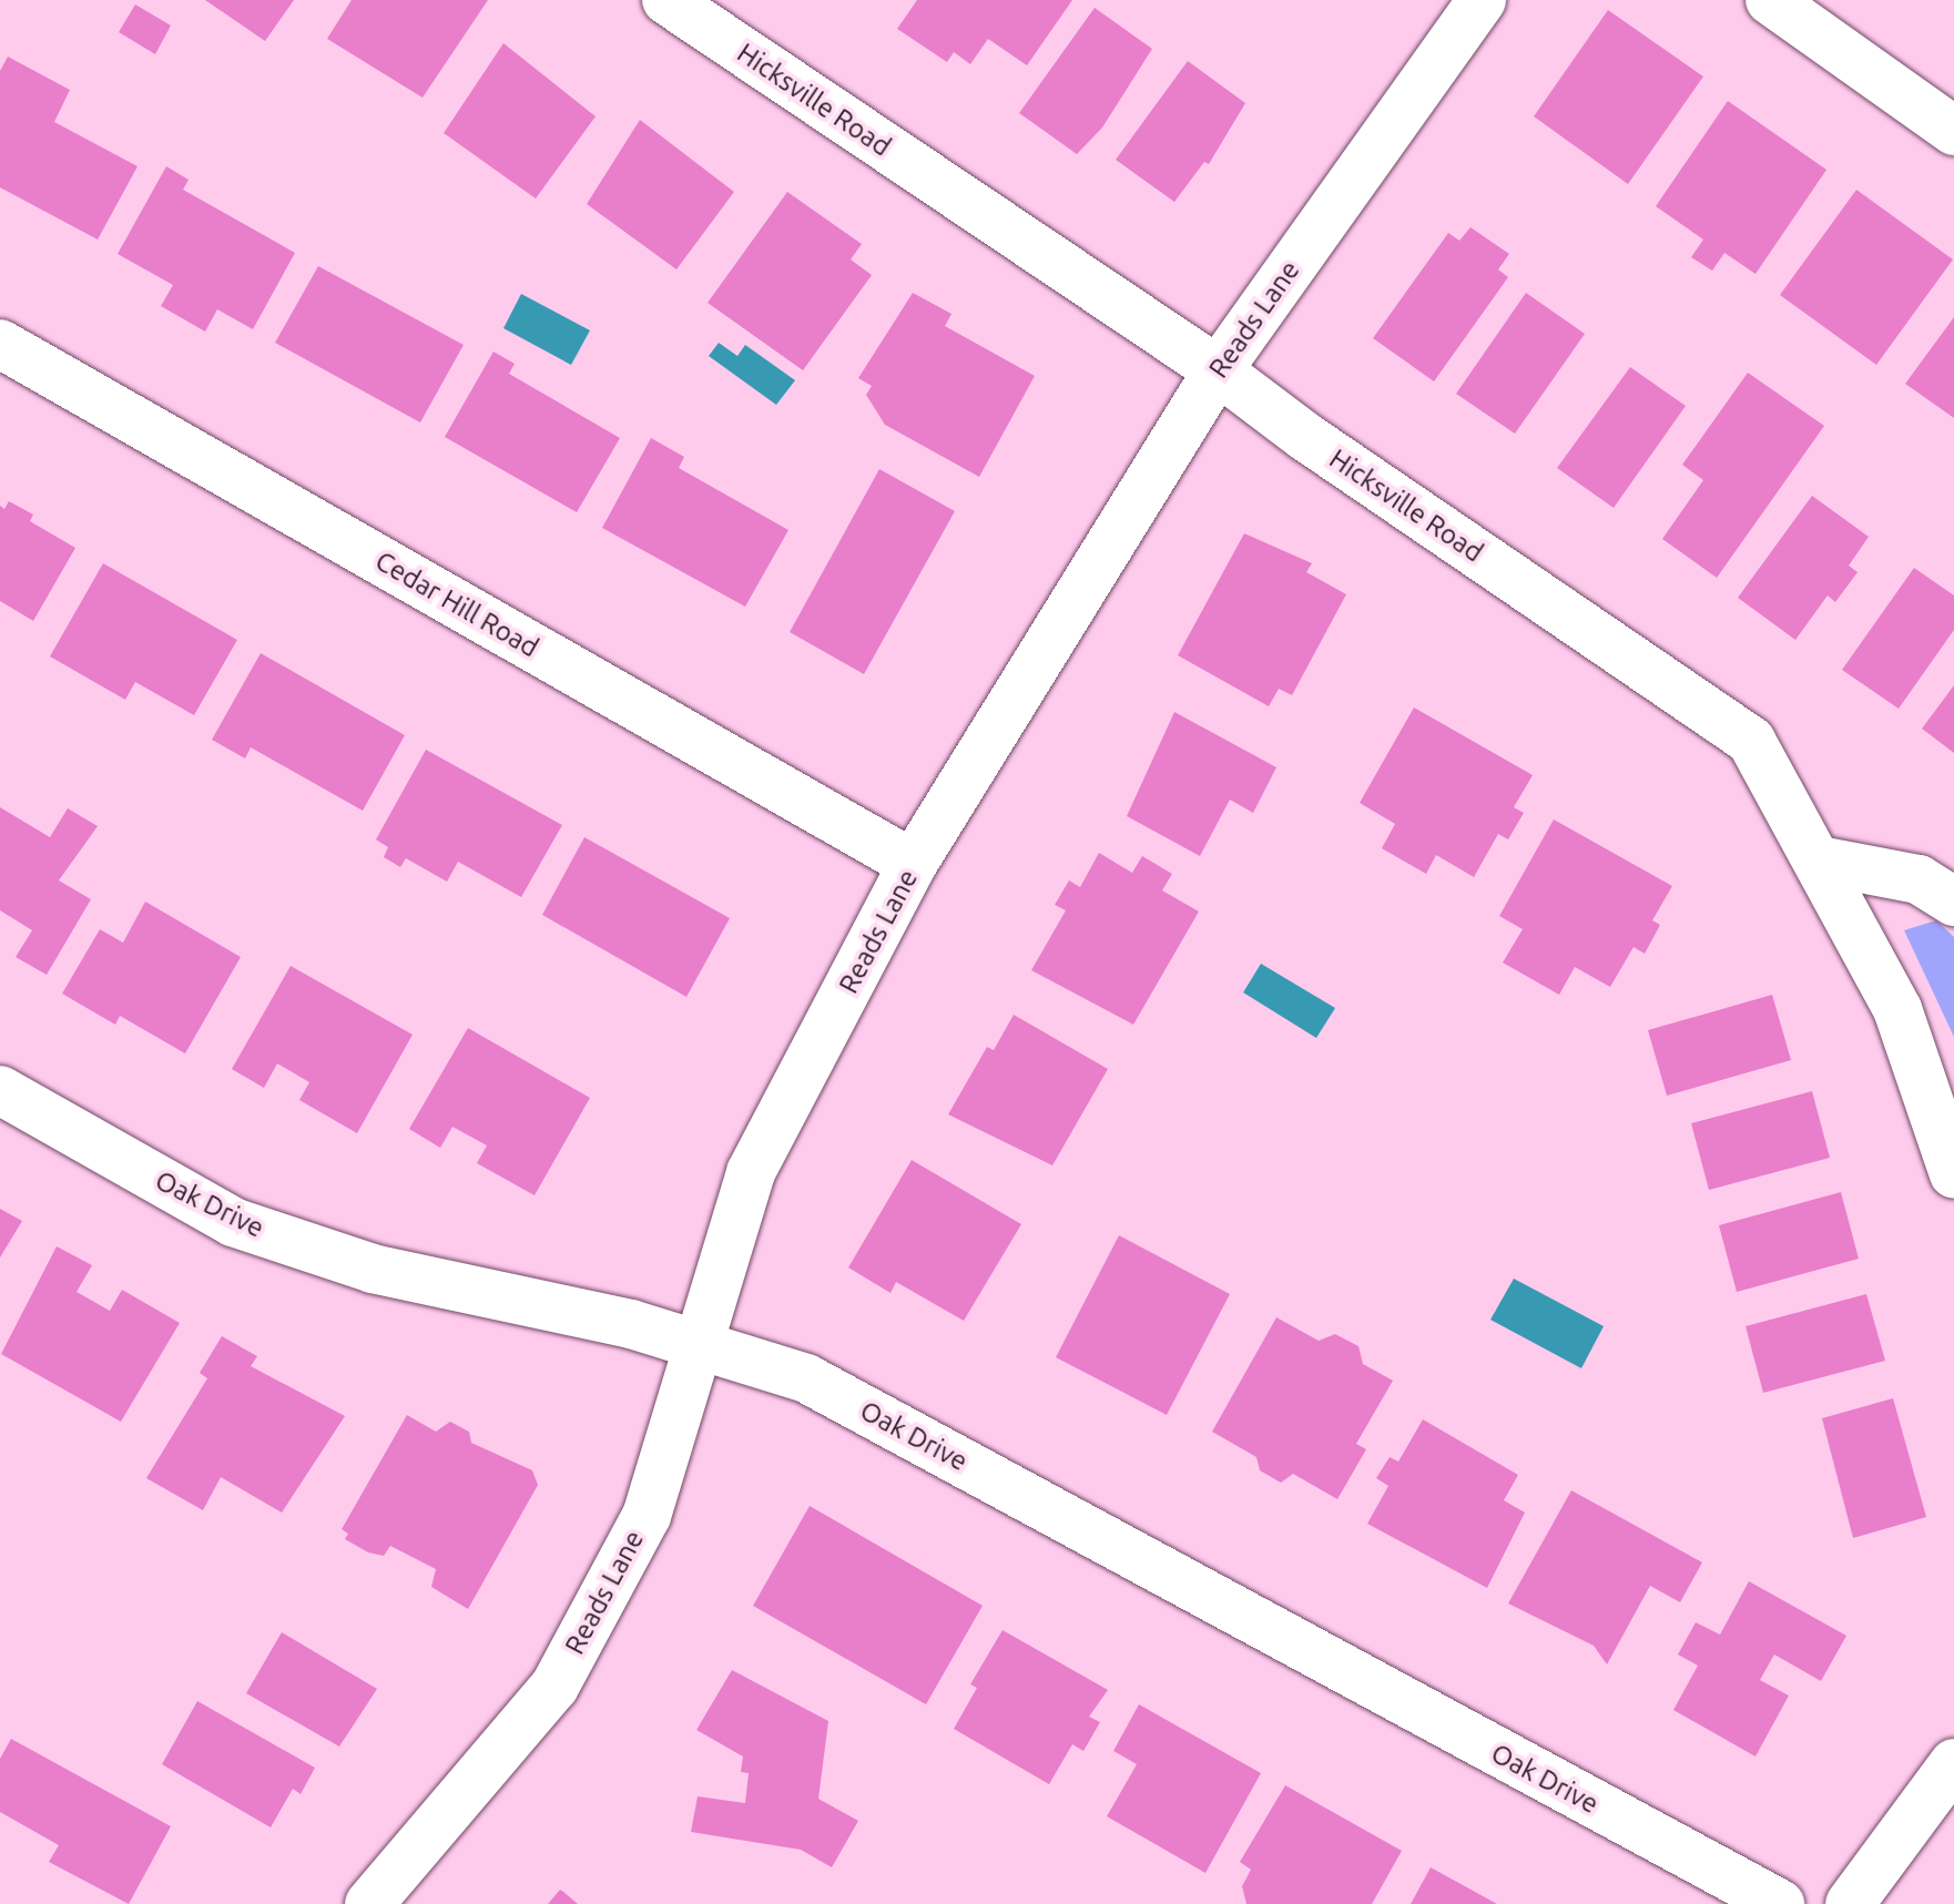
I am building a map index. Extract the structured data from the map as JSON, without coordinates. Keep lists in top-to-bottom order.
{
  "streets": {
    "street": [
      "Hicksville Road",
      "Reads Lane",
      "Cedar Hill Road",
      "Oak Drive"
    ]
  },
  "crossings": [
    ["Hicksville Road", "Reads Lane"],
    ["Reads Lane", "Cedar Hill Road"],
    ["Reads Lane", "Oak Drive"]
  ]
}
